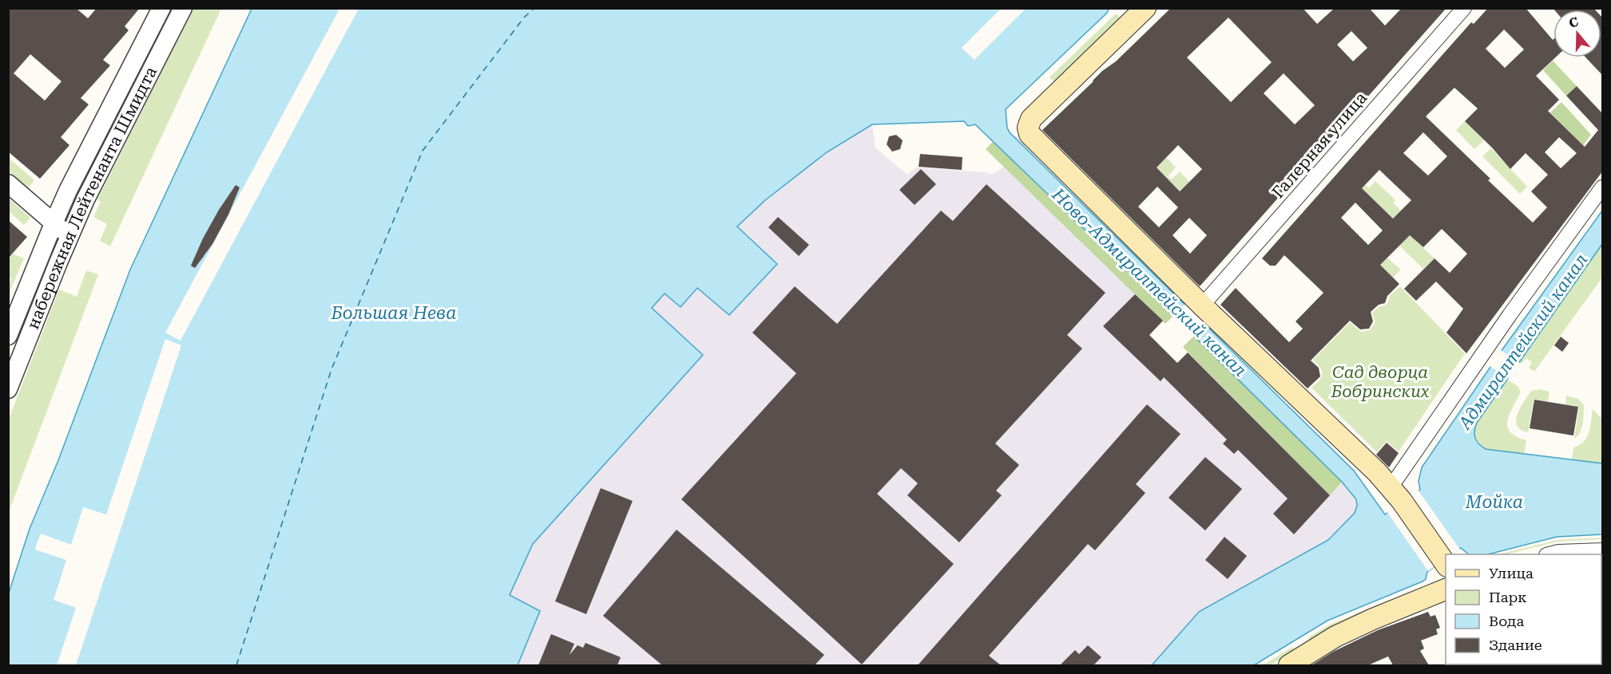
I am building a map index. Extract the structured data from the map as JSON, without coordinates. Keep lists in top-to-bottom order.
{
  "streets": {
    "street": ["Галерная улица", "набережная Лейтенанта Шмидта"]
  },
  "water": [
    "Ново-Адмиралтейский канал",
    "Большая Нева",
    "Адмиралтейский канал",
    "Мойка"
  ],
  "parks": ["Сад дворца Бобринских"],
  "legend": [
    "Улица",
    "Парк",
    "Вода",
    "Здание"
  ],
  "north": "top"
}
